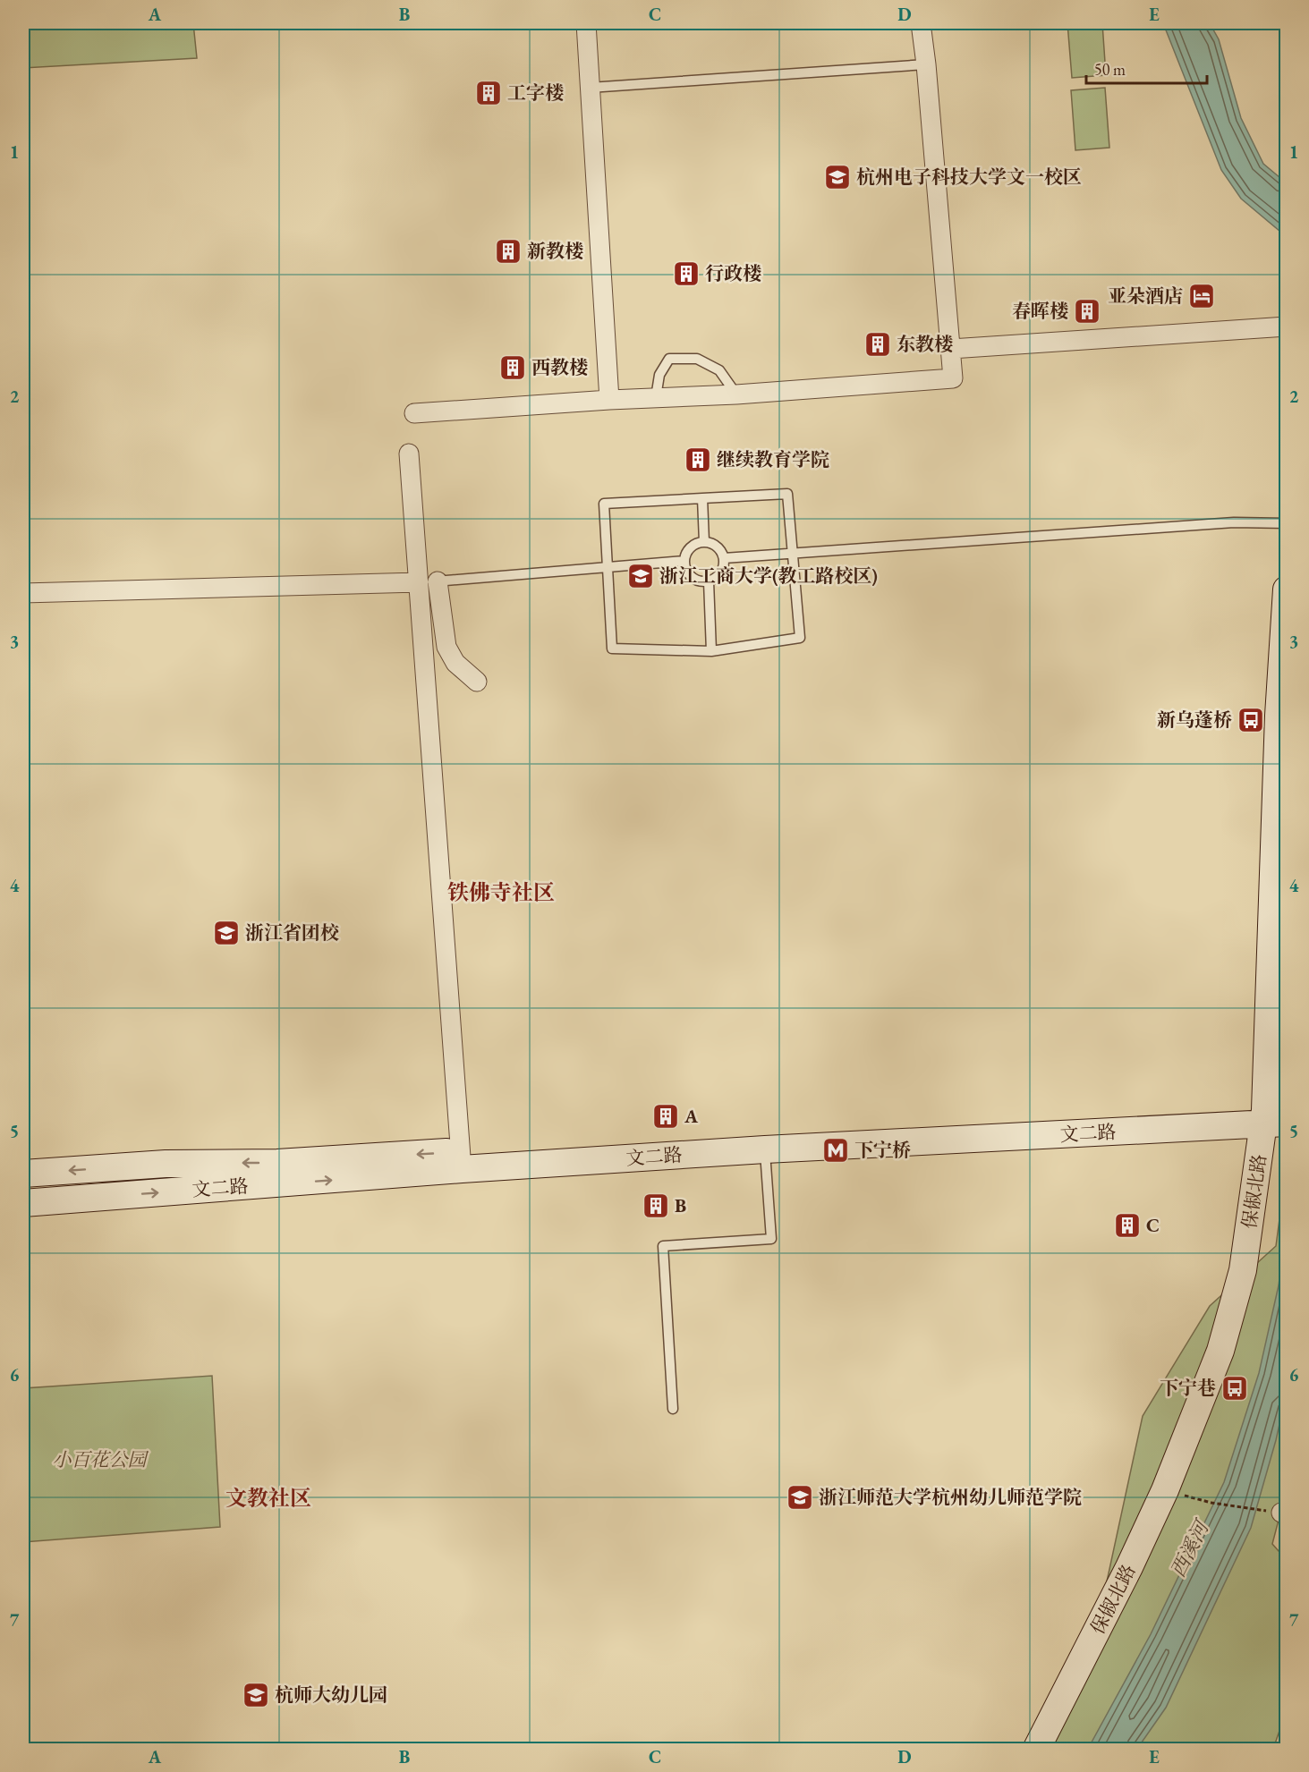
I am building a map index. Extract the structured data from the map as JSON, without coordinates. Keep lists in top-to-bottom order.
{
  "streets": {
    "main road": ["文二路", "保俶北路"]
  },
  "crossings": [
    ["文二路", "保俶北路"]
  ],
  "districts": ["铁佛寺社区", "文教社区"],
  "water": ["西溪河"],
  "parks": ["小百花公园"],
  "places": {
    "building": [
      "工字楼",
      "新教楼",
      "行政楼",
      "春晖楼",
      "东教楼",
      "西教楼",
      "继续教育学院",
      "A",
      "B",
      "C"
    ],
    "school or university": [
      "杭州电子科技大学文一校区",
      "浙江工商大学(教工路校区)",
      "浙江省团校",
      "浙江师范大学杭州幼儿师范学院",
      "杭师大幼儿园"
    ],
    "hotel": ["亚朵酒店"],
    "bus stop": ["新乌蓬桥", "下宁巷"],
    "metro station": ["下宁桥"]
  },
  "scale_bar": "50 m",
  "grid": {
    "columns": [
      "A",
      "B",
      "C",
      "D",
      "E"
    ],
    "rows": [
      "1",
      "2",
      "3",
      "4",
      "5",
      "6",
      "7"
    ]
  }
}
